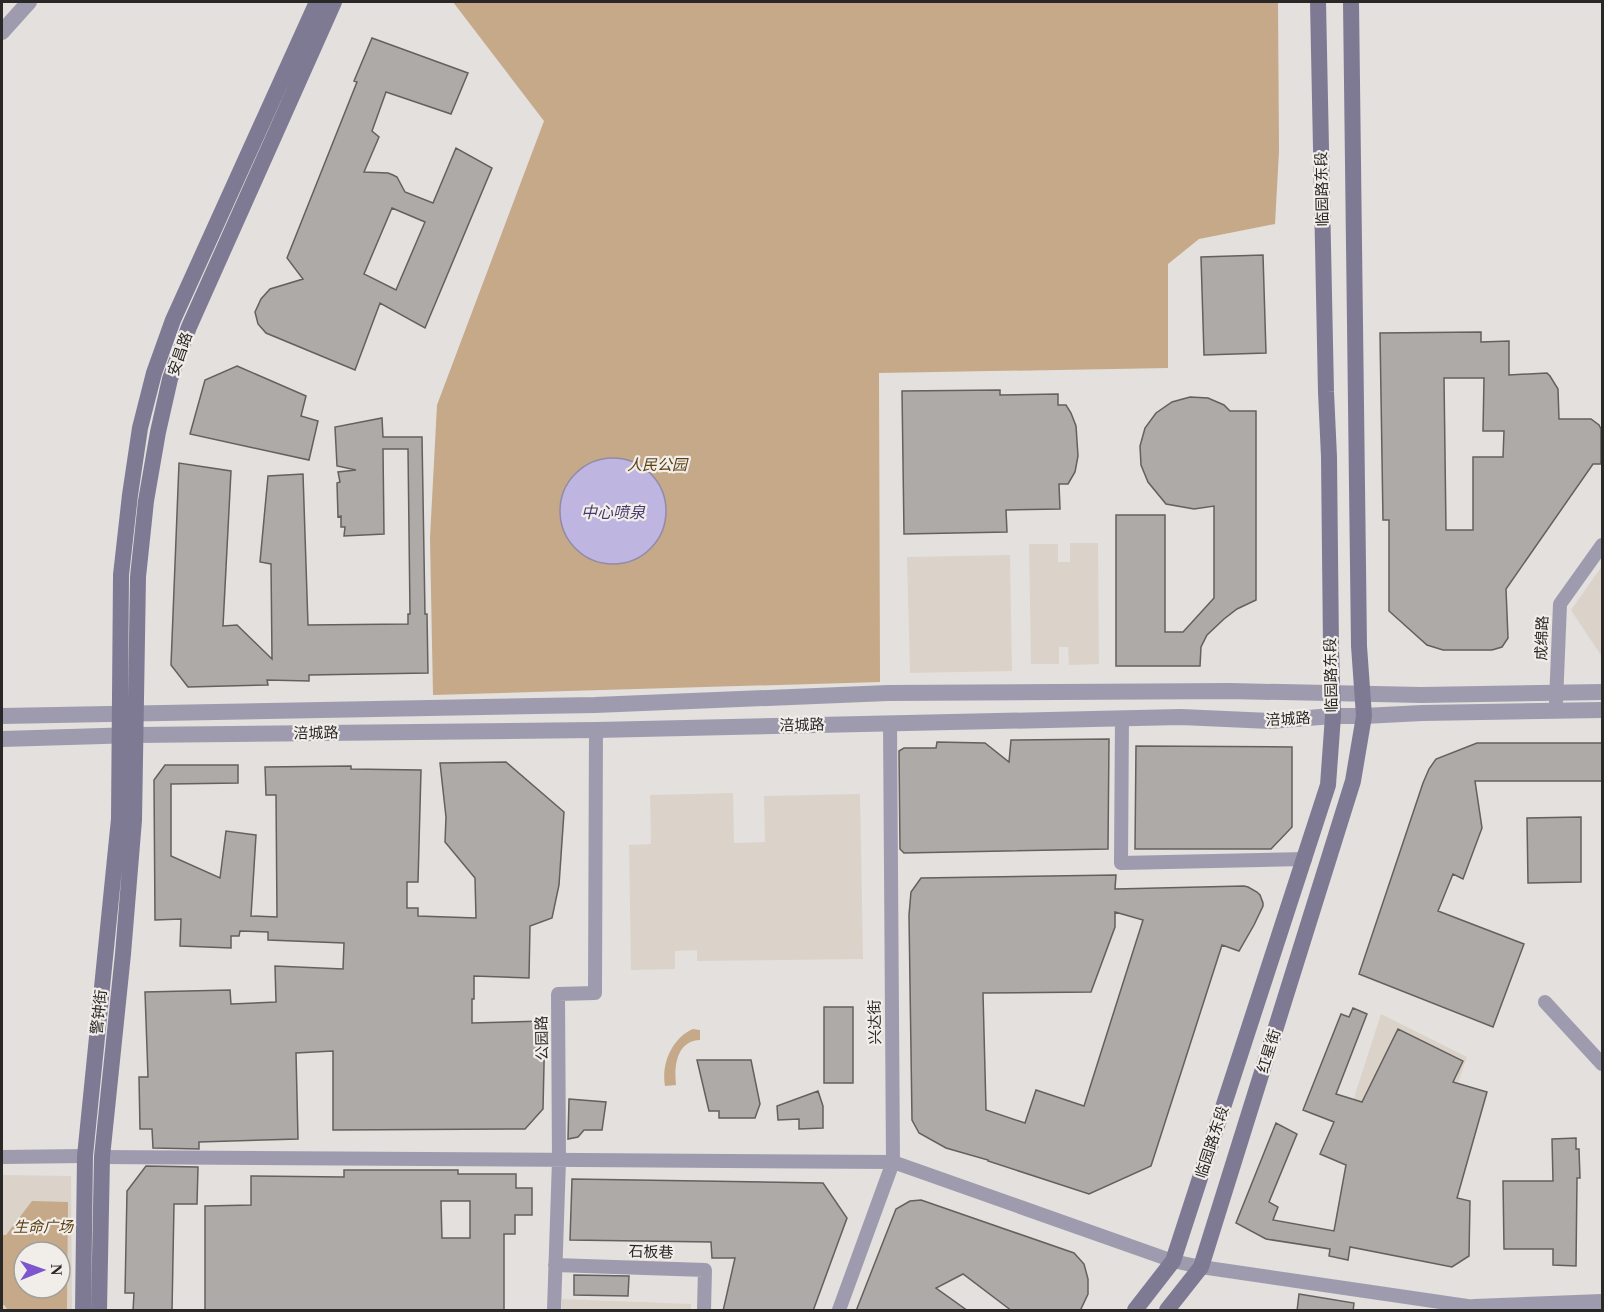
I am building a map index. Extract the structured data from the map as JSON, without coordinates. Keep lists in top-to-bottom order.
{
  "streets": {
    "main road": [
      "临园路东段",
      "安昌路",
      "警钟街",
      "红星街"
    ],
    "street": [
      "成绵路",
      "涪城路",
      "兴达街",
      "公园路",
      "石板巷"
    ]
  },
  "crossings": [
    ["临园路东段", "涪城路"],
    ["安昌路", "涪城路"],
    ["安昌路", "警钟街"],
    ["成绵路", "涪城路"],
    ["涪城路", "警钟街"],
    ["涪城路", "兴达街"],
    ["涪城路", "公园路"],
    ["涪城路", "红星街"],
    ["公园路", "石板巷"]
  ],
  "water": ["中心喷泉"],
  "parks": ["人民公园", "生命广场"],
  "north": "right"
}
